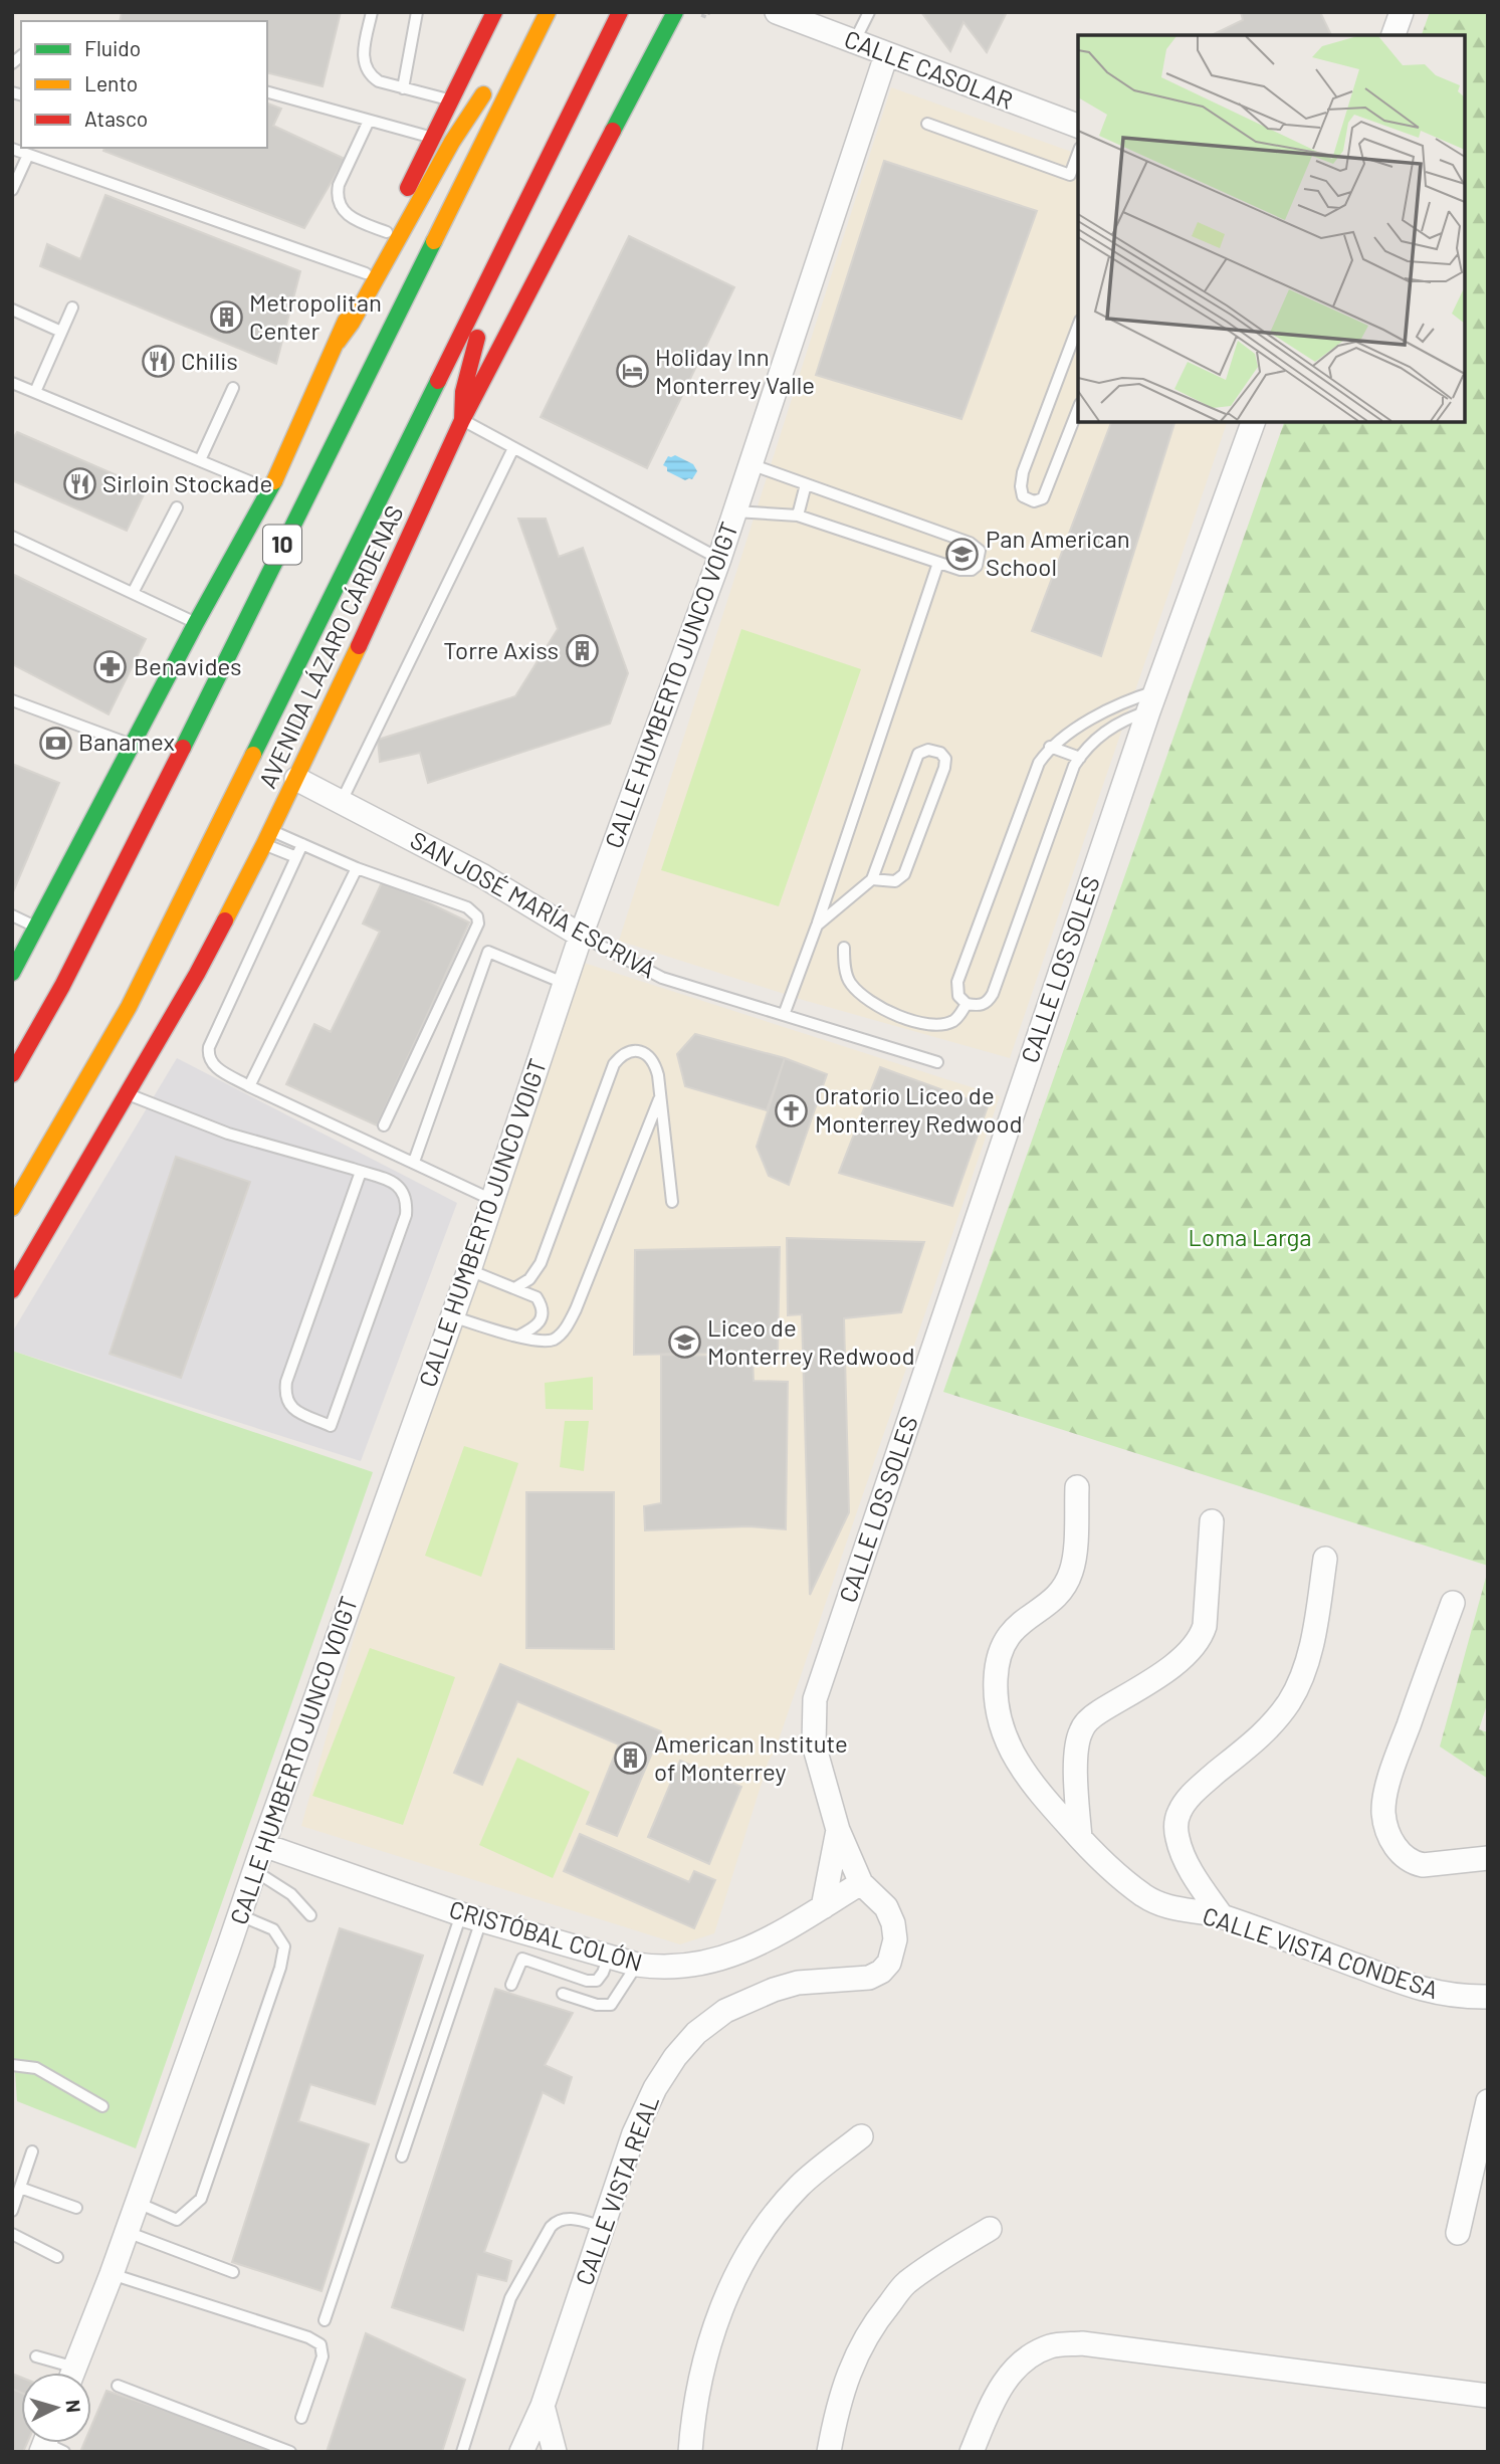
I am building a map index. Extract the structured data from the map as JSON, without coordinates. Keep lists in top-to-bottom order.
{
  "streets": {
    "main road": ["10", "AVENIDA LÁZARO CÁRDENAS"],
    "street": [
      "CALLE CASOLAR",
      "CALLE HUMBERTO JUNCO VOIGT",
      "SAN JOSÉ MARÍA ESCRIVÁ",
      "CALLE LOS SOLES",
      "CRISTÓBAL COLÓN",
      "CALLE VISTA CONDESA",
      "CALLE VISTA REAL"
    ]
  },
  "crossings": [
    ["CALLE CASOLAR", "CALLE HUMBERTO JUNCO VOIGT"],
    ["AVENIDA LÁZARO CÁRDENAS", "SAN JOSÉ MARÍA ESCRIVÁ"],
    ["CALLE HUMBERTO JUNCO VOIGT", "SAN JOSÉ MARÍA ESCRIVÁ"],
    ["CALLE HUMBERTO JUNCO VOIGT", "CRISTÓBAL COLÓN"],
    ["CALLE LOS SOLES", "CRISTÓBAL COLÓN"],
    ["CALLE LOS SOLES", "CALLE VISTA REAL"],
    ["CRISTÓBAL COLÓN", "CALLE VISTA REAL"]
  ],
  "parks": ["Loma Larga"],
  "places": {
    "building": ["Metropolitan Center", "Torre Axiss", "American Institute of Monterrey"],
    "restaurant": ["Chilis", "Sirloin Stockade"],
    "hotel": ["Holiday Inn Monterrey Valle"],
    "school or university": ["Pan American School", "Liceo de Monterrey Redwood"],
    "pharmacy": ["Benavides"],
    "bank": ["Banamex"],
    "church": ["Oratorio Liceo de Monterrey Redwood"]
  },
  "legend": ["Fluido", "Lento", "Atasco"],
  "north": "right"
}
